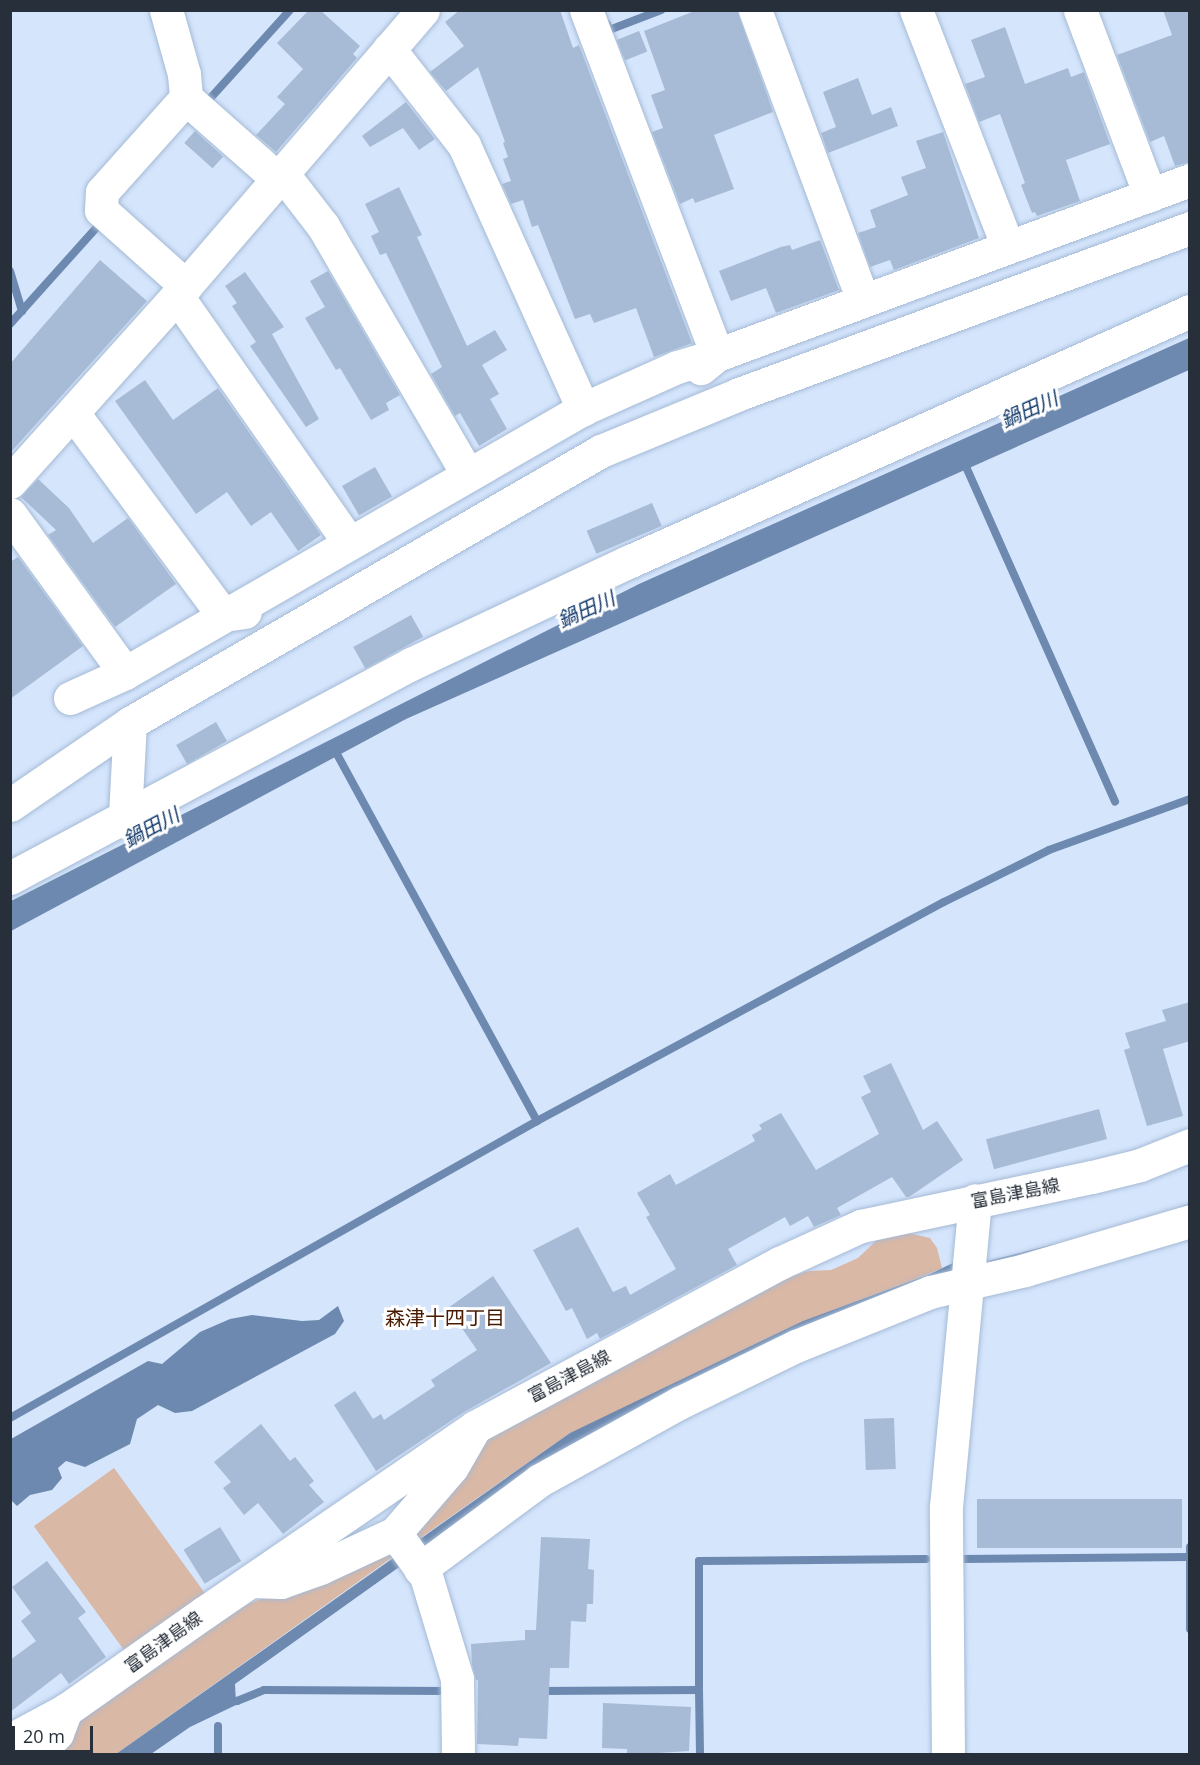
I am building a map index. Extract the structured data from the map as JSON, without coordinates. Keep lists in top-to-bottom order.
{
  "streets": {
    "street": ["富島津島線"]
  },
  "districts": ["森津十四丁目"],
  "water": ["鍋田川"],
  "scale_bar": "20 m"
}
